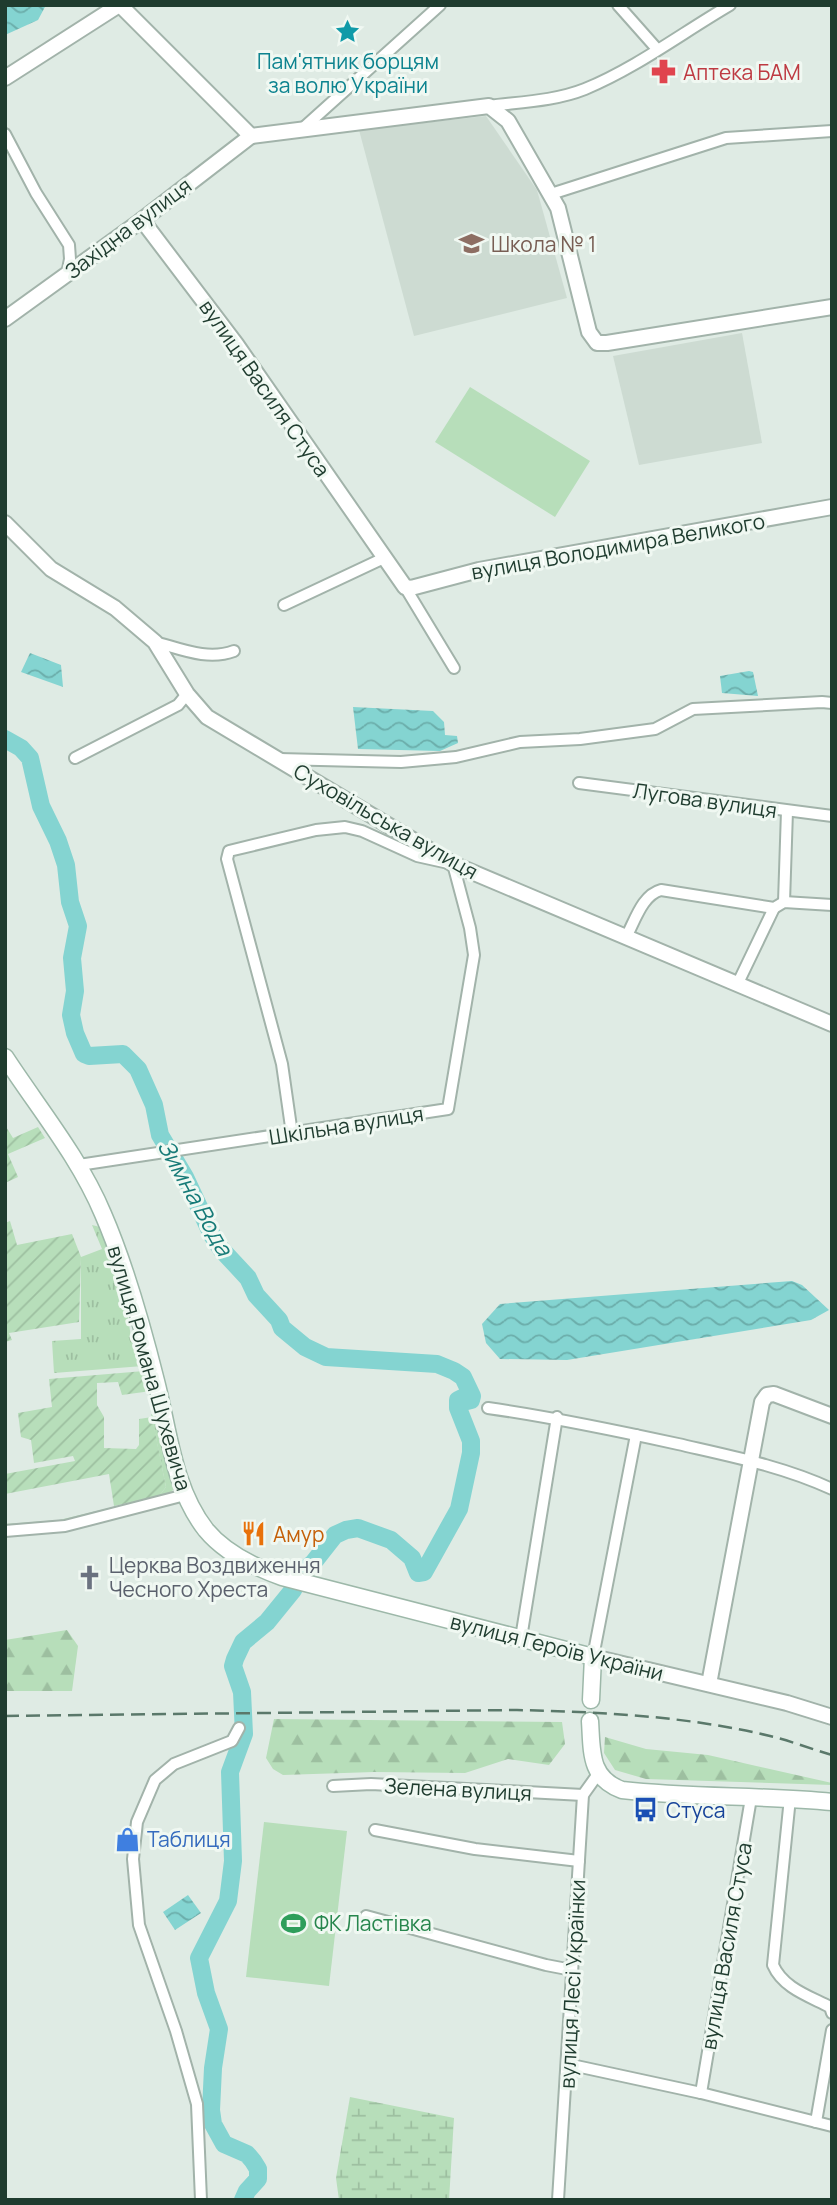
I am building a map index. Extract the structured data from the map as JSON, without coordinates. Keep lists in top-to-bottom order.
{
  "streets": {
    "main road": ["вулиця Романа Шухевича", "вулиця Героїв України"],
    "street": [
      "Західна вулиця",
      "вулиця Василя Стуса",
      "вулиця Володимира Великого",
      "Лугова вулиця",
      "Суховільська вулиця",
      "Шкільна вулиця",
      "Зелена вулиця",
      "вулиця Лесі Українки"
    ]
  },
  "crossings": [
    ["Західна вулиця", "вулиця Василя Стуса"],
    ["вулиця Василя Стуса", "вулиця Володимира Великого"],
    ["Суховільська вулиця", "Шкільна вулиця"],
    ["Шкільна вулиця", "вулиця Романа Шухевича"],
    ["вулиця Романа Шухевича", "вулиця Героїв України"],
    ["Зелена вулиця", "вулиця Лесі Українки"]
  ],
  "water": ["Зимна Вода"],
  "places": {
    "place": ["Пам'ятник борцям за волю України"],
    "pharmacy": ["Аптека БАМ"],
    "school or university": ["Школа № 1"],
    "restaurant": ["Амур"],
    "church": ["Церква Воздвиження Чесного Хреста"],
    "bus stop": ["Стуса"],
    "shop": ["Таблиця"],
    "sports": ["ФК Ластівка"]
  }
}
